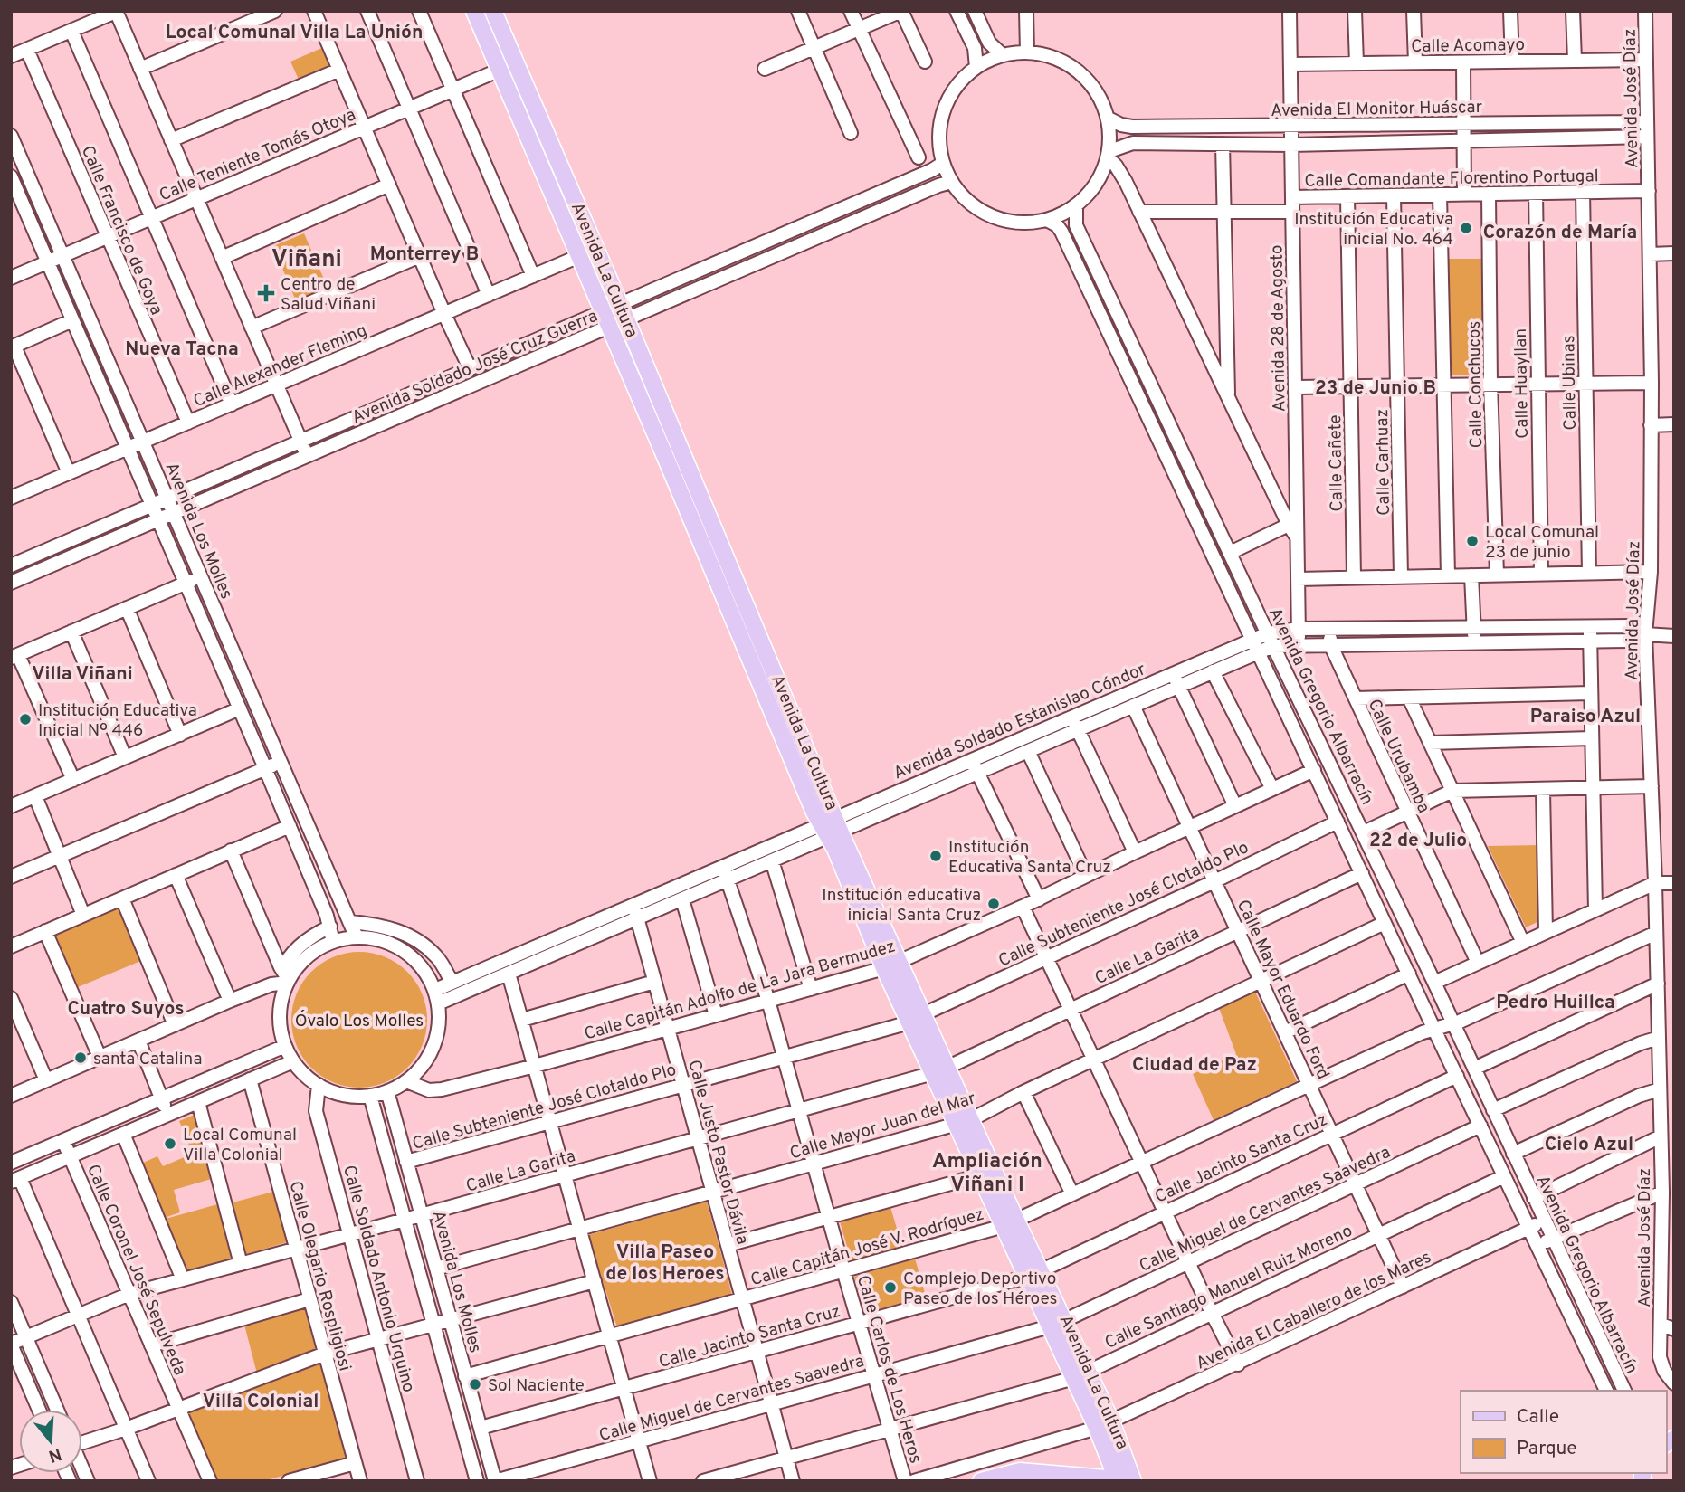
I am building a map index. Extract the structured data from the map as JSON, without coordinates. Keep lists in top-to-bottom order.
{
  "streets": {
    "main road": ["Avenida La Cultura"],
    "street": [
      "Calle Acomayo",
      "Avenida José Díaz",
      "Avenida El Monitor Huáscar",
      "Calle Teniente Tomás Otoya",
      "Calle Comandante Florentino Portugal",
      "Calle Francisco de Goya",
      "Avenida 28 de Agosto",
      "Calle Alexander Fleming",
      "Avenida Soldado José Cruz Guerra",
      "Calle Ubinas",
      "Calle Huayllan",
      "Calle Conchucos",
      "Calle Carhuaz",
      "Calle Cañete",
      "Avenida Los Molles",
      "Avenida Gregorio Albarracín",
      "Avenida Soldado Estanislao Cóndor",
      "Calle Urubamba",
      "Calle Subteniente José Clotaldo Plo",
      "Calle La Garita",
      "Calle Capitán Adolfo de La Jara Bermudez",
      "Calle Mayor Eduardo Ford",
      "Calle Mayor Juan del Mar",
      "Calle Justo Pastor Dávila",
      "Calle Jacinto Santa Cruz",
      "Calle Miguel de Cervantes Saavedra",
      "Calle Capitán José V. Rodríguez",
      "Calle Coronel José Sepulveda",
      "Calle Olegario Rospligiosi",
      "Calle Soldado Antonio Urquino",
      "Calle Santiago Manuel Ruiz Moreno",
      "Avenida El Caballero de los Mares",
      "Calle Carlos de Los Heros"
    ]
  },
  "crossings": [
    ["Calle Acomayo", "Avenida José Díaz"],
    ["Calle Acomayo", "Avenida 28 de Agosto"],
    ["Avenida José Díaz", "Avenida El Monitor Huáscar"],
    ["Avenida José Díaz", "Calle Comandante Florentino Portugal"],
    ["Avenida José Díaz", "Avenida Soldado Estanislao Cóndor"],
    ["Avenida José Díaz", "Calle Capitán José V. Rodríguez"],
    ["Avenida El Monitor Huáscar", "Avenida 28 de Agosto"],
    ["Avenida El Monitor Huáscar", "Avenida Soldado José Cruz Guerra"],
    ["Avenida El Monitor Huáscar", "Avenida Gregorio Albarracín"],
    ["Calle Teniente Tomás Otoya", "Calle Francisco de Goya"],
    ["Calle Teniente Tomás Otoya", "Avenida La Cultura"],
    ["Calle Teniente Tomás Otoya", "Avenida Los Molles"],
    ["Calle Comandante Florentino Portugal", "Avenida 28 de Agosto"],
    ["Calle Comandante Florentino Portugal", "Calle Ubinas"],
    ["Calle Comandante Florentino Portugal", "Calle Huayllan"],
    ["Calle Comandante Florentino Portugal", "Calle Conchucos"],
    ["Calle Comandante Florentino Portugal", "Calle Carhuaz"],
    ["Calle Comandante Florentino Portugal", "Calle Cañete"],
    ["Calle Francisco de Goya", "Calle Alexander Fleming"],
    ["Avenida La Cultura", "Calle Alexander Fleming"],
    ["Avenida La Cultura", "Avenida Soldado José Cruz Guerra"],
    ["Avenida La Cultura", "Avenida Soldado Estanislao Cóndor"],
    ["Avenida La Cultura", "Calle Subteniente José Clotaldo Plo"],
    ["Avenida La Cultura", "Calle La Garita"],
    ["Avenida La Cultura", "Calle Capitán Adolfo de La Jara Bermudez"],
    ["Avenida La Cultura", "Calle Mayor Juan del Mar"],
    ["Avenida La Cultura", "Calle Jacinto Santa Cruz"],
    ["Avenida La Cultura", "Calle Miguel de Cervantes Saavedra"],
    ["Avenida La Cultura", "Calle Capitán José V. Rodríguez"],
    ["Avenida La Cultura", "Calle Santiago Manuel Ruiz Moreno"],
    ["Avenida La Cultura", "Avenida El Caballero de los Mares"],
    ["Avenida 28 de Agosto", "Avenida Soldado Estanislao Cóndor"],
    ["Calle Alexander Fleming", "Avenida Los Molles"],
    ["Avenida Soldado José Cruz Guerra", "Avenida Los Molles"],
    ["Avenida Soldado José Cruz Guerra", "Avenida Gregorio Albarracín"],
    ["Avenida Los Molles", "Avenida Soldado Estanislao Cóndor"],
    ["Avenida Los Molles", "Calle Subteniente José Clotaldo Plo"],
    ["Avenida Los Molles", "Calle La Garita"],
    ["Avenida Los Molles", "Calle Capitán Adolfo de La Jara Bermudez"],
    ["Avenida Los Molles", "Calle Mayor Juan del Mar"],
    ["Avenida Los Molles", "Calle Jacinto Santa Cruz"],
    ["Avenida Los Molles", "Calle Miguel de Cervantes Saavedra"],
    ["Avenida Los Molles", "Calle Capitán José V. Rodríguez"],
    ["Avenida Los Molles", "Calle Soldado Antonio Urquino"],
    ["Avenida Gregorio Albarracín", "Avenida Soldado Estanislao Cóndor"],
    ["Avenida Gregorio Albarracín", "Calle Subteniente José Clotaldo Plo"],
    ["Avenida Gregorio Albarracín", "Calle La Garita"],
    ["Avenida Gregorio Albarracín", "Calle Capitán Adolfo de La Jara Bermudez"],
    ["Avenida Gregorio Albarracín", "Calle Mayor Juan del Mar"],
    ["Avenida Gregorio Albarracín", "Calle Jacinto Santa Cruz"],
    ["Avenida Gregorio Albarracín", "Calle Miguel de Cervantes Saavedra"],
    ["Avenida Gregorio Albarracín", "Calle Capitán José V. Rodríguez"],
    ["Avenida Gregorio Albarracín", "Calle Santiago Manuel Ruiz Moreno"],
    ["Avenida Gregorio Albarracín", "Avenida El Caballero de los Mares"],
    ["Avenida Soldado Estanislao Cóndor", "Calle Urubamba"],
    ["Avenida Soldado Estanislao Cóndor", "Calle Capitán Adolfo de La Jara Bermudez"],
    ["Avenida Soldado Estanislao Cóndor", "Calle Mayor Eduardo Ford"],
    ["Avenida Soldado Estanislao Cóndor", "Calle Justo Pastor Dávila"],
    ["Avenida Soldado Estanislao Cóndor", "Calle Soldado Antonio Urquino"],
    ["Avenida Soldado Estanislao Cóndor", "Calle Carlos de Los Heros"],
    ["Calle Subteniente José Clotaldo Plo", "Calle Mayor Eduardo Ford"],
    ["Calle Subteniente José Clotaldo Plo", "Calle Justo Pastor Dávila"],
    ["Calle Subteniente José Clotaldo Plo", "Calle Carlos de Los Heros"],
    ["Calle La Garita", "Calle Mayor Eduardo Ford"],
    ["Calle La Garita", "Calle Justo Pastor Dávila"],
    ["Calle La Garita", "Calle Coronel José Sepulveda"],
    ["Calle La Garita", "Calle Olegario Rospligiosi"],
    ["Calle La Garita", "Calle Soldado Antonio Urquino"],
    ["Calle La Garita", "Calle Carlos de Los Heros"],
    ["Calle Capitán Adolfo de La Jara Bermudez", "Calle Mayor Eduardo Ford"],
    ["Calle Capitán Adolfo de La Jara Bermudez", "Calle Justo Pastor Dávila"],
    ["Calle Capitán Adolfo de La Jara Bermudez", "Calle Soldado Antonio Urquino"],
    ["Calle Capitán Adolfo de La Jara Bermudez", "Calle Carlos de Los Heros"],
    ["Calle Mayor Eduardo Ford", "Calle Mayor Juan del Mar"],
    ["Calle Mayor Eduardo Ford", "Calle Jacinto Santa Cruz"],
    ["Calle Mayor Eduardo Ford", "Calle Miguel de Cervantes Saavedra"],
    ["Calle Mayor Eduardo Ford", "Calle Capitán José V. Rodríguez"],
    ["Calle Mayor Eduardo Ford", "Calle Santiago Manuel Ruiz Moreno"],
    ["Calle Mayor Eduardo Ford", "Avenida El Caballero de los Mares"],
    ["Calle Mayor Juan del Mar", "Calle Justo Pastor Dávila"],
    ["Calle Mayor Juan del Mar", "Calle Carlos de Los Heros"],
    ["Calle Justo Pastor Dávila", "Calle Jacinto Santa Cruz"],
    ["Calle Justo Pastor Dávila", "Calle Miguel de Cervantes Saavedra"],
    ["Calle Justo Pastor Dávila", "Calle Capitán José V. Rodríguez"],
    ["Calle Justo Pastor Dávila", "Calle Santiago Manuel Ruiz Moreno"],
    ["Calle Jacinto Santa Cruz", "Calle Carlos de Los Heros"],
    ["Calle Miguel de Cervantes Saavedra", "Calle Carlos de Los Heros"],
    ["Calle Capitán José V. Rodríguez", "Calle Carlos de Los Heros"],
    ["Calle Santiago Manuel Ruiz Moreno", "Calle Carlos de Los Heros"]
  ],
  "districts": [
    "Local Comunal Villa La Unión",
    "Corazón de María",
    "Monterrey B",
    "Viñani",
    "Nueva Tacna",
    "23 de Junio B",
    "Villa Viñani",
    "Paraiso Azul",
    "22 de Julio",
    "Pedro Huillca",
    "Cuatro Suyos",
    "Ciudad de Paz",
    "Cielo Azul",
    "Ampliación Viñani I",
    "Villa Paseo de los Heroes",
    "Villa Colonial"
  ],
  "parks": ["Óvalo Los Molles"],
  "places": {
    "other": [
      "Institución Educativa inicial No. 464",
      "Local Comunal 23 de junio",
      "Institución Educativa Inicial Nº 446",
      "Institución Educativa Santa Cruz",
      "Institución educativa inicial Santa Cruz",
      "santa Catalina",
      "Local Comunal Villa Colonial",
      "Complejo Deportivo Paseo de los Héroes",
      "Sol Naciente"
    ],
    "health": ["Centro de Salud Viñani"]
  },
  "legend": ["Calle", "Parque"],
  "north": "bottom"
}
